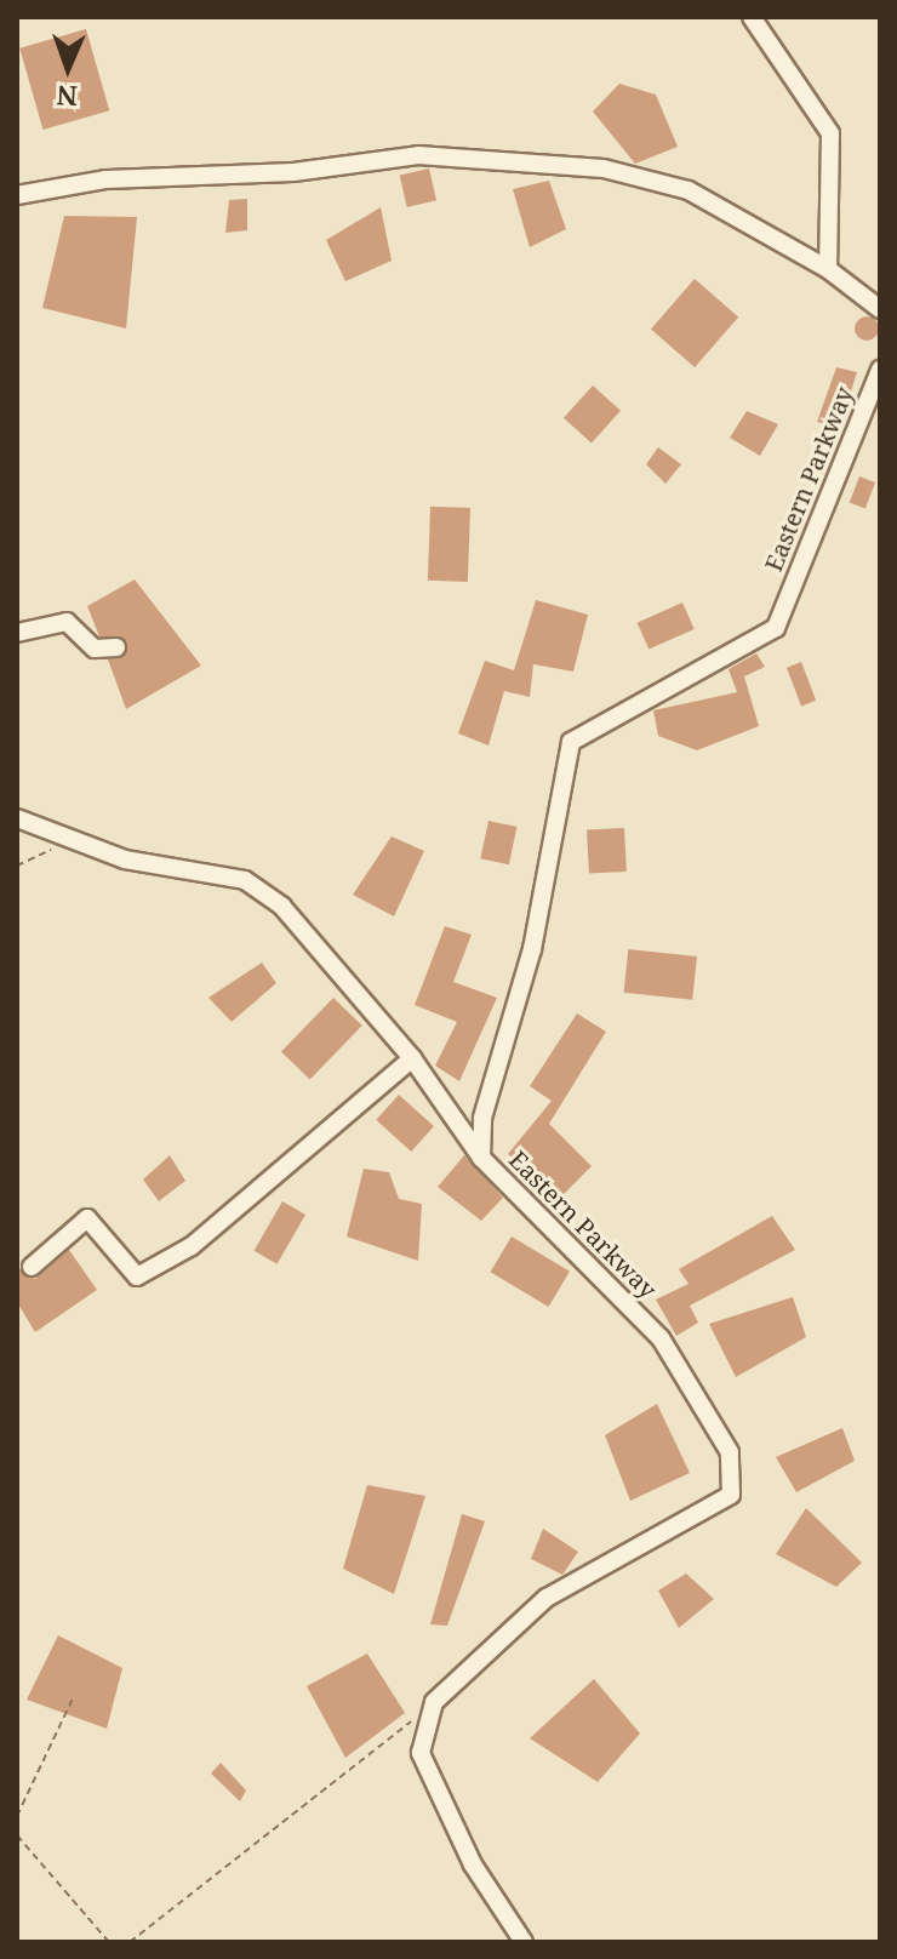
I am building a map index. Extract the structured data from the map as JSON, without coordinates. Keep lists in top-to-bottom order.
{
  "streets": {
    "street": ["Eastern Parkway"]
  },
  "north": "bottom"
}
